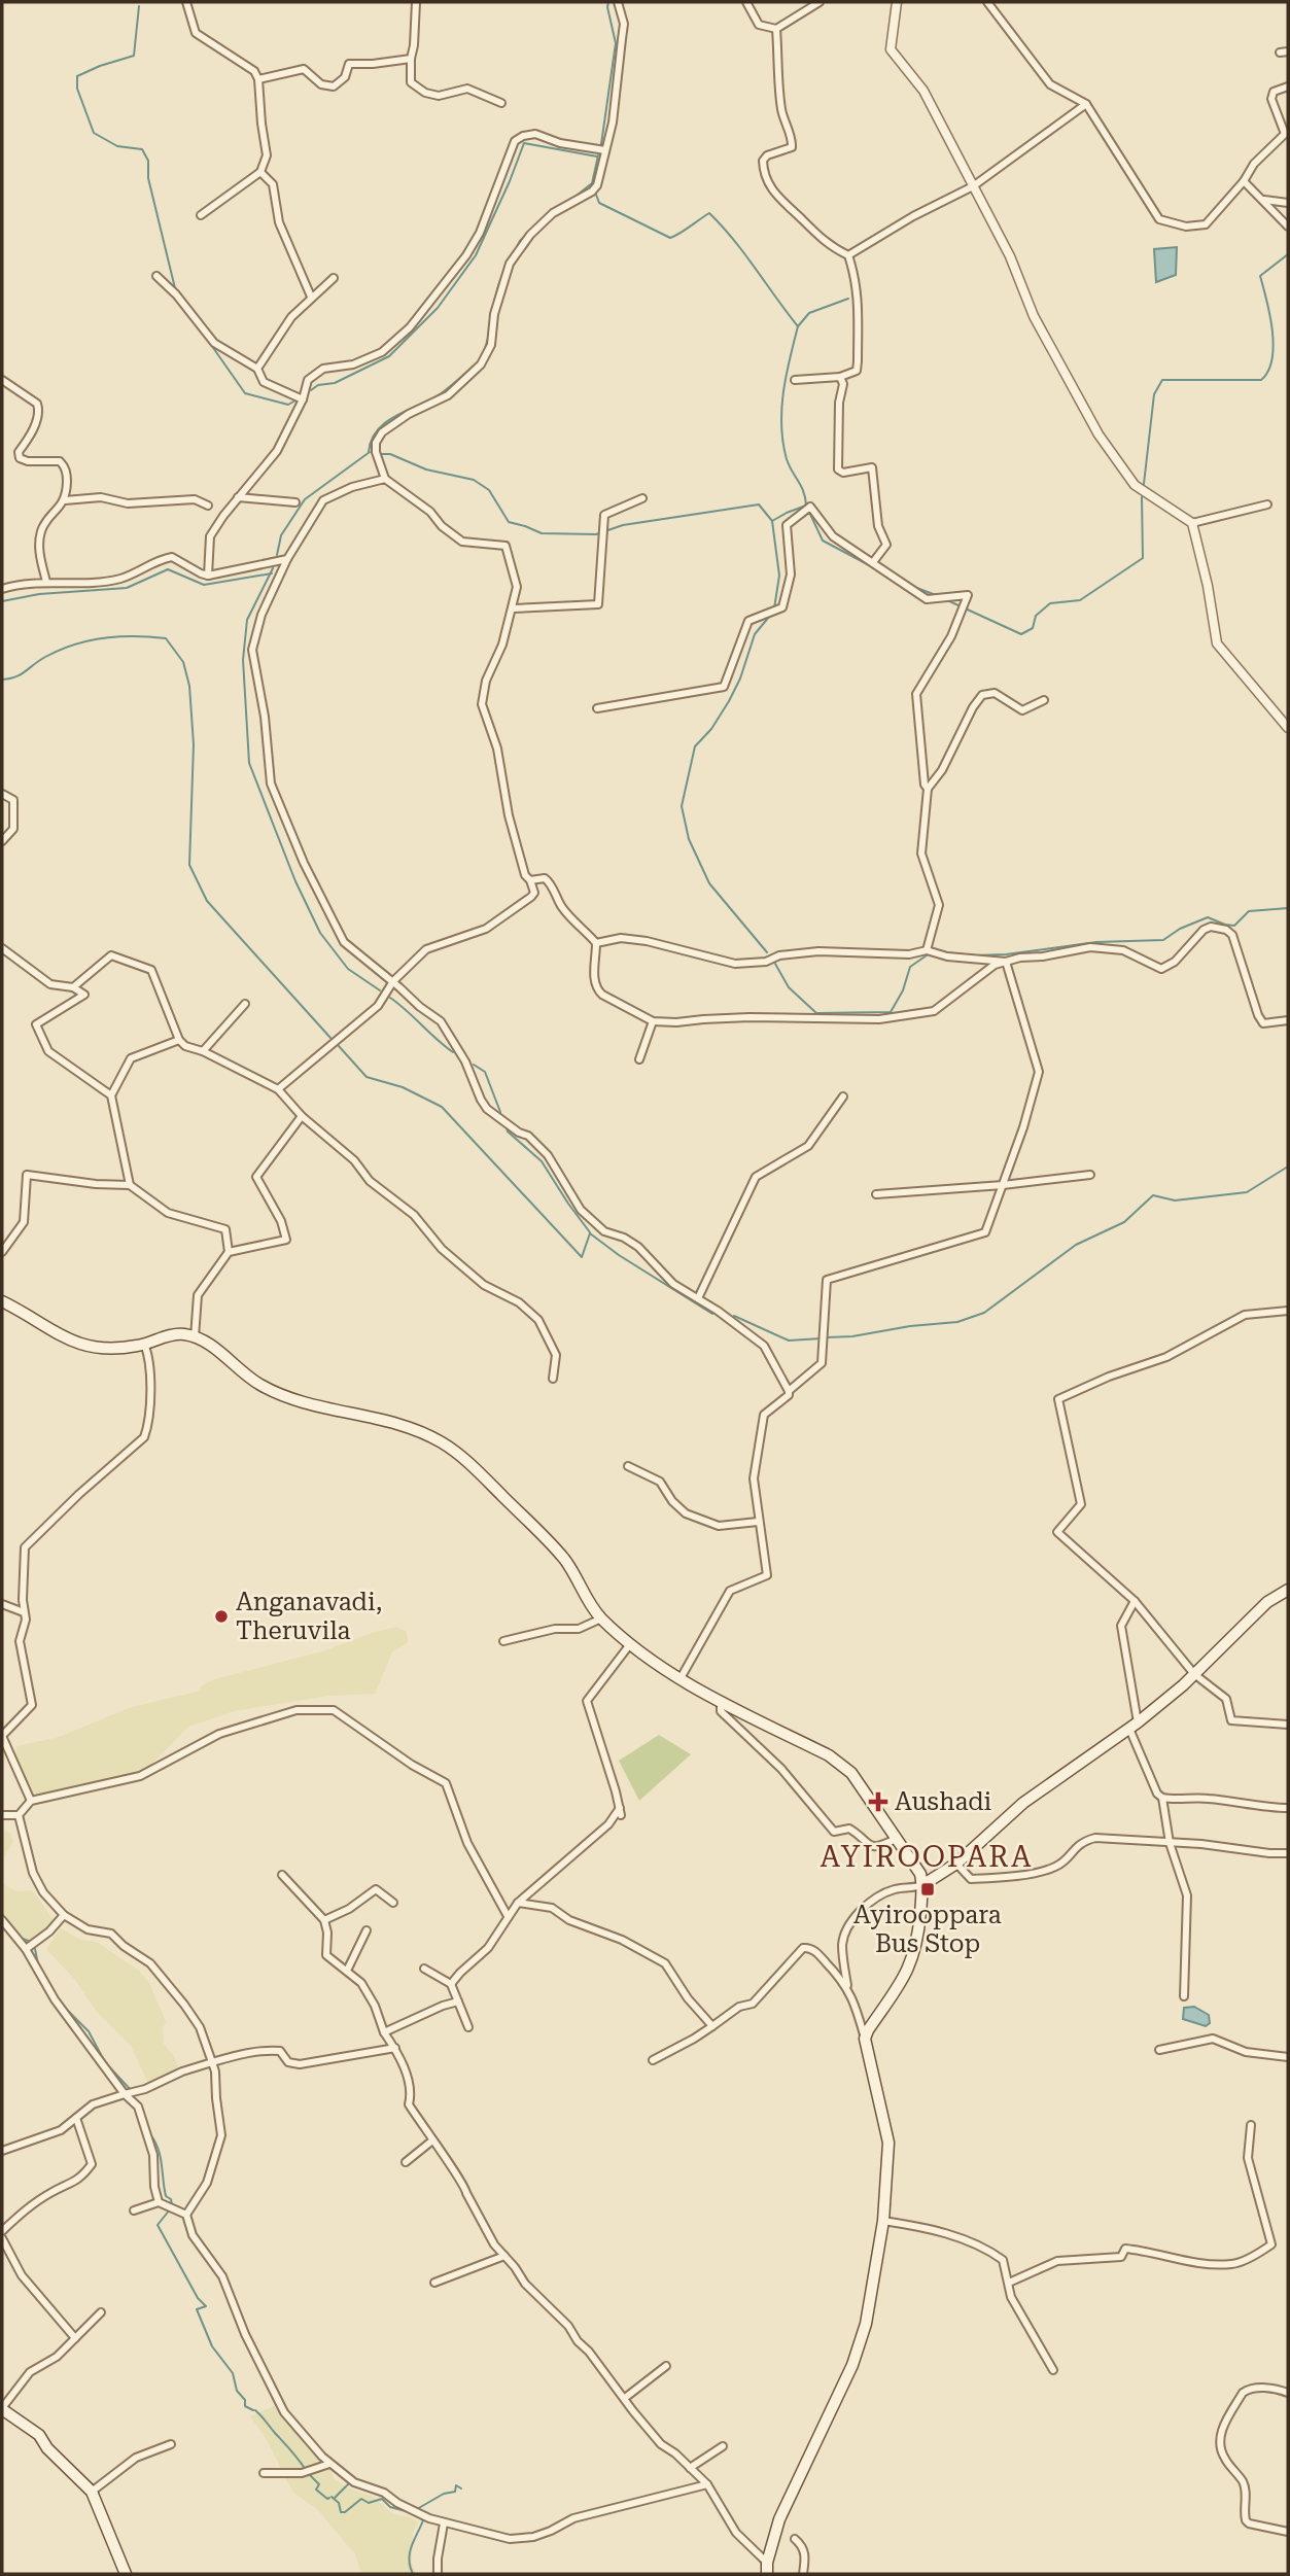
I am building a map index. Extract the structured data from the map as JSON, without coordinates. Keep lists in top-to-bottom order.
{
  "districts": ["AYIROOPARA"],
  "places": {
    "other": ["Anganavadi, Theruvila"],
    "health": ["Aushadi"],
    "transit": ["Ayirooppara Bus Stop"]
  }
}
